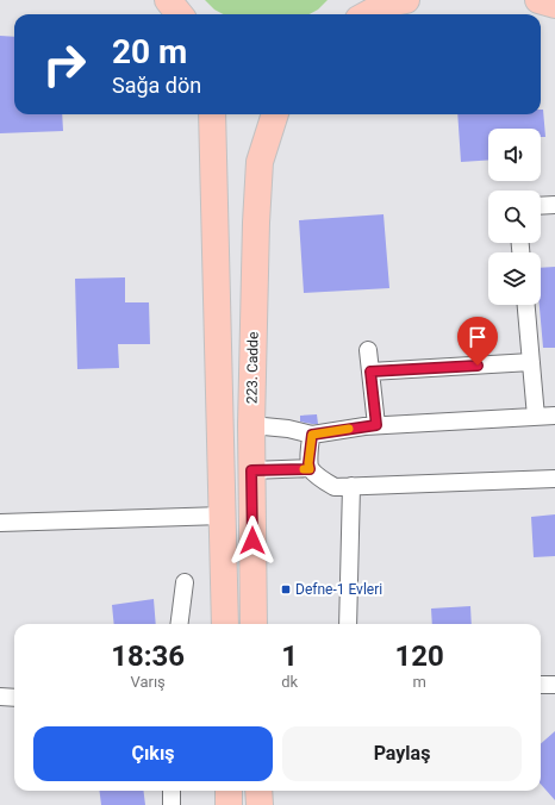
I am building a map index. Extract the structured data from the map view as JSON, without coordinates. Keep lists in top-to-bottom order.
{
  "streets": {
    "main road": ["223. Cadde"]
  },
  "places": {
    "transit": ["Defne-1 Evleri"]
  },
  "page": {
    "turn": ["20 m", "Sağa dön"],
    "eta": [
      "18:36",
      "Varış",
      "1",
      "dk",
      "120",
      "m"
    ],
    "buttons": ["Çıkış", "Paylaş"]
  }
}
